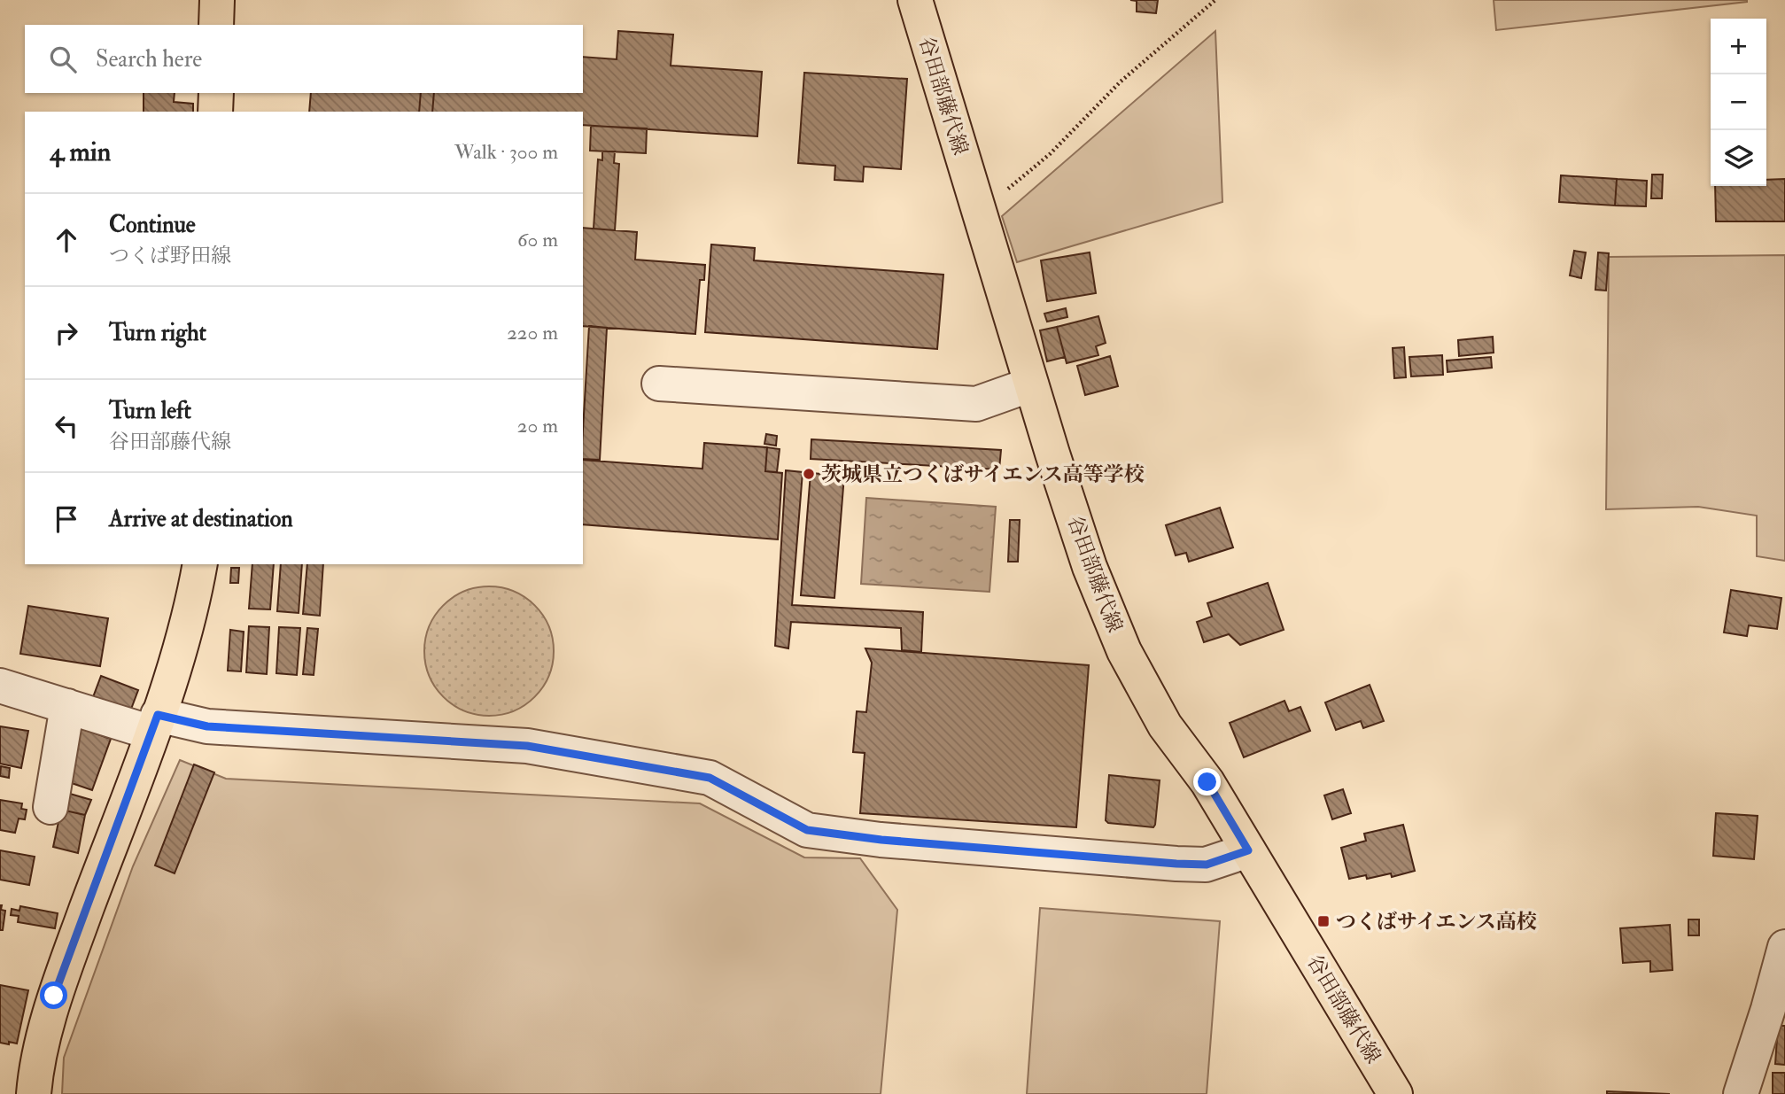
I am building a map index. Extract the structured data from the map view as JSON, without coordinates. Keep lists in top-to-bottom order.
{
  "streets": {
    "main road": ["谷田部藤代線"]
  },
  "places": {
    "other": ["茨城県立つくばサイエンス高等学校"],
    "transit": ["つくばサイエンス高校"]
  },
  "page": {
    "map_buttons": ["+", "−"],
    "search": "Search here",
    "heading": ["4 min", "Walk · 300 m"],
    "list": [
      ["Continue", "つくば野田線", "60 m"],
      ["Turn right", "220 m"],
      ["Turn left", "谷田部藤代線", "20 m"],
      "Arrive at destination"
    ]
  }
}
